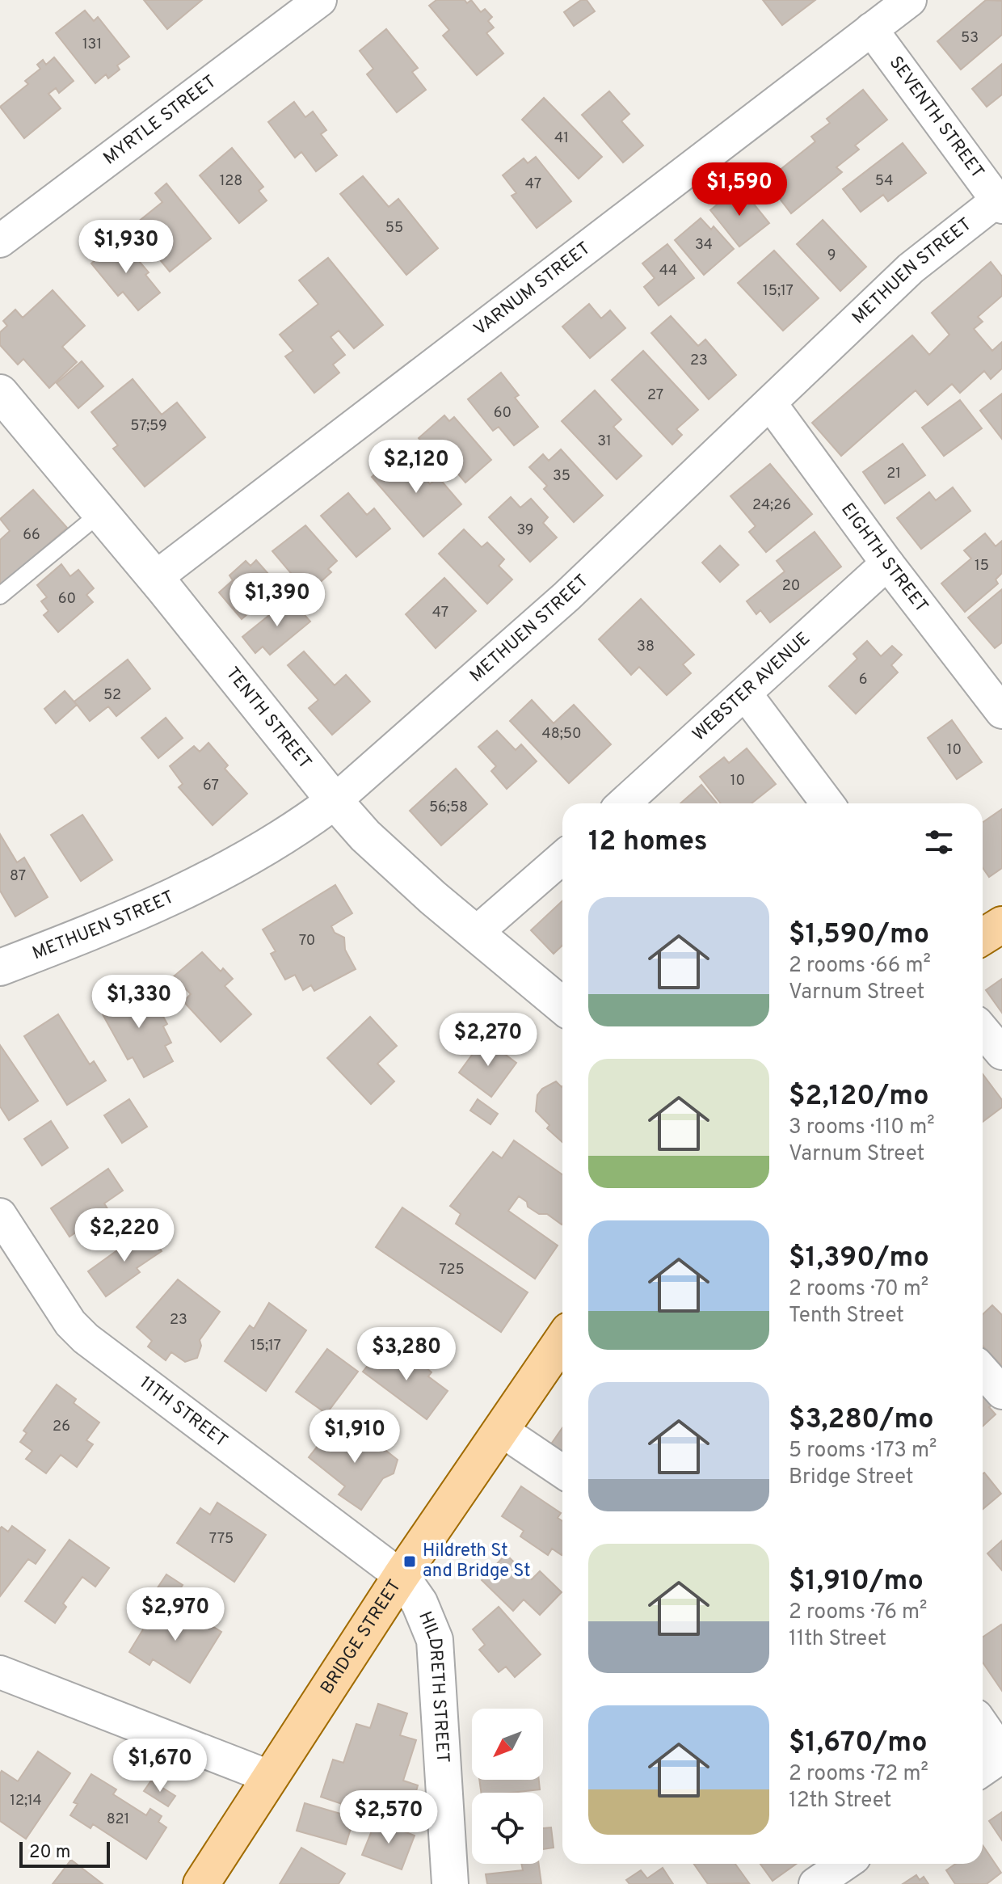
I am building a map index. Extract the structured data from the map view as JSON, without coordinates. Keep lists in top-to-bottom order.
{
  "streets": {
    "main road": ["BRIDGE STREET"],
    "street": [
      "SEVENTH STREET",
      "MYRTLE STREET",
      "METHUEN STREET",
      "VARNUM STREET",
      "EIGHTH STREET",
      "WEBSTER AVENUE",
      "TENTH STREET",
      "11TH STREET",
      "HILDRETH STREET"
    ]
  },
  "crossings": [
    ["SEVENTH STREET", "METHUEN STREET"],
    ["SEVENTH STREET", "VARNUM STREET"],
    ["METHUEN STREET", "EIGHTH STREET"],
    ["METHUEN STREET", "TENTH STREET"],
    ["VARNUM STREET", "TENTH STREET"],
    ["EIGHTH STREET", "WEBSTER AVENUE"],
    ["11TH STREET", "BRIDGE STREET"],
    ["11TH STREET", "HILDRETH STREET"],
    ["BRIDGE STREET", "HILDRETH STREET"]
  ],
  "places": {
    "transit": ["Hildreth St and Bridge St"]
  },
  "house_numbers": [
    "53",
    "131",
    "41",
    "128",
    "54",
    "47",
    "55",
    "34",
    "9",
    "44",
    "15;17",
    "23",
    "27",
    "60",
    "57;59",
    "31",
    "21",
    "35",
    "24;26",
    "39",
    "66",
    "15",
    "20",
    "60",
    "47",
    "38",
    "6",
    "52",
    "48;50",
    "10",
    "10",
    "67",
    "56;58",
    "87",
    "70",
    "725",
    "23",
    "15;17",
    "26",
    "775",
    "12;14",
    "821"
  ],
  "scale_bar": "20 m",
  "north": "bottom left",
  "page": {
    "price": [
      "$1,590",
      "$1,930",
      "$2,120",
      "$1,390",
      "$1,330",
      "$2,270",
      "$2,220",
      "$3,280",
      "$1,910",
      "$2,970",
      "$1,670",
      "$2,570"
    ],
    "heading": "12 homes",
    "list": [
      {
        "name": "$1,590/mo",
        "note": "2 rooms · 66 m² · Varnum Street"
      },
      {
        "name": "$2,120/mo",
        "note": "3 rooms · 110 m² · Varnum Street"
      },
      {
        "name": "$1,390/mo",
        "note": "2 rooms · 70 m² · Tenth Street"
      },
      {
        "name": "$3,280/mo",
        "note": "5 rooms · 173 m² · Bridge Street"
      },
      {
        "name": "$1,910/mo",
        "note": "2 rooms · 76 m² · 11th Street"
      },
      {
        "name": "$1,670/mo",
        "note": "2 rooms · 72 m² · 12th Street"
      }
    ],
    "scale": "20 m"
  }
}
